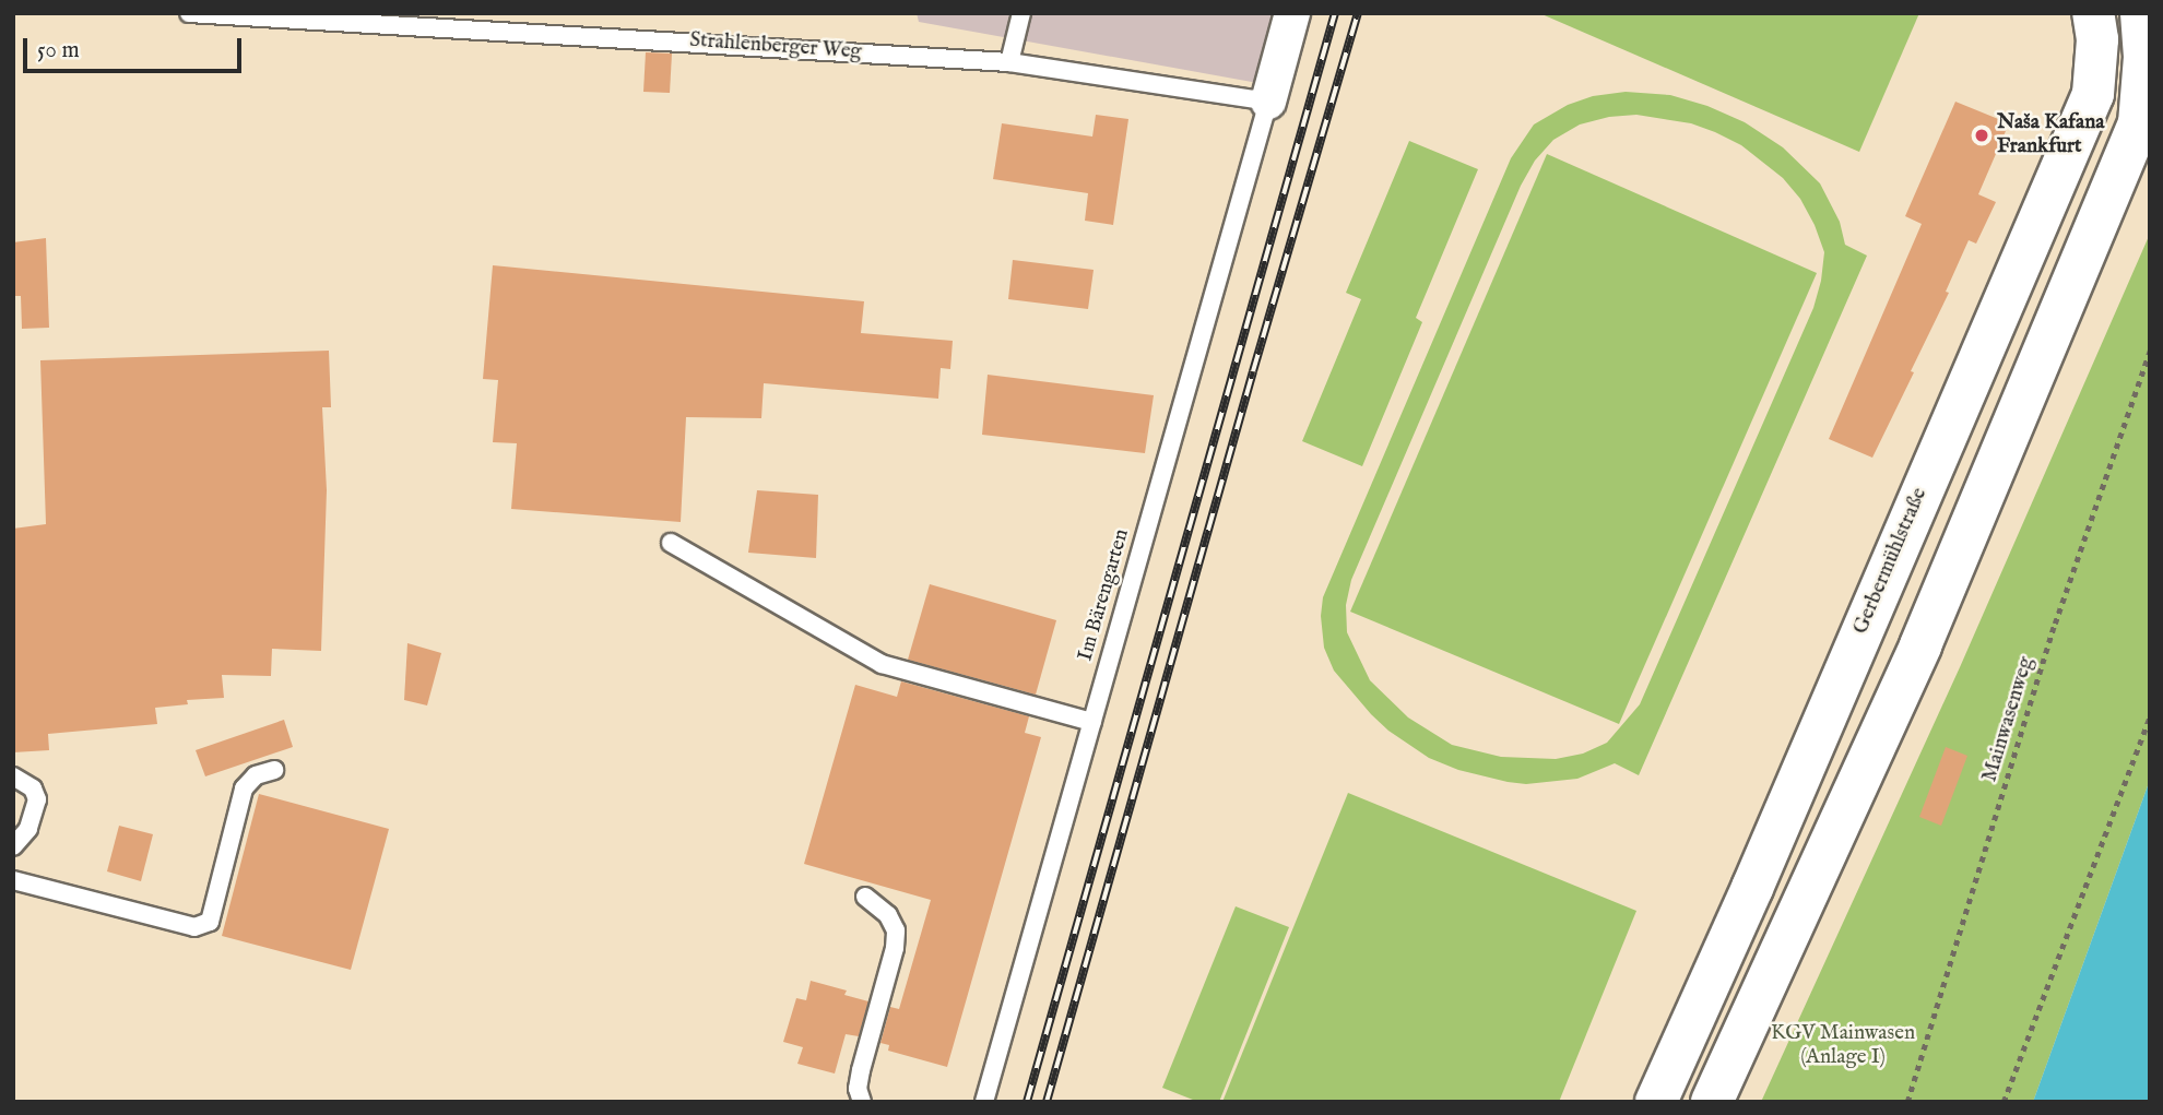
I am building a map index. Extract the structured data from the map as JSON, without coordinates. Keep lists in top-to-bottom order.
{
  "streets": {
    "main road": ["Gerbermühlstraße"],
    "lane": ["Strahlenberger Weg", "Im Bärengarten"],
    "path": ["Mainwasenweg"]
  },
  "crossings": [
    ["Strahlenberger Weg", "Im Bärengarten"]
  ],
  "parks": ["KGV Mainwasen (Anlage I)"],
  "places": ["Naša Kafana Frankfurt"],
  "scale_bar": "50 m"
}
